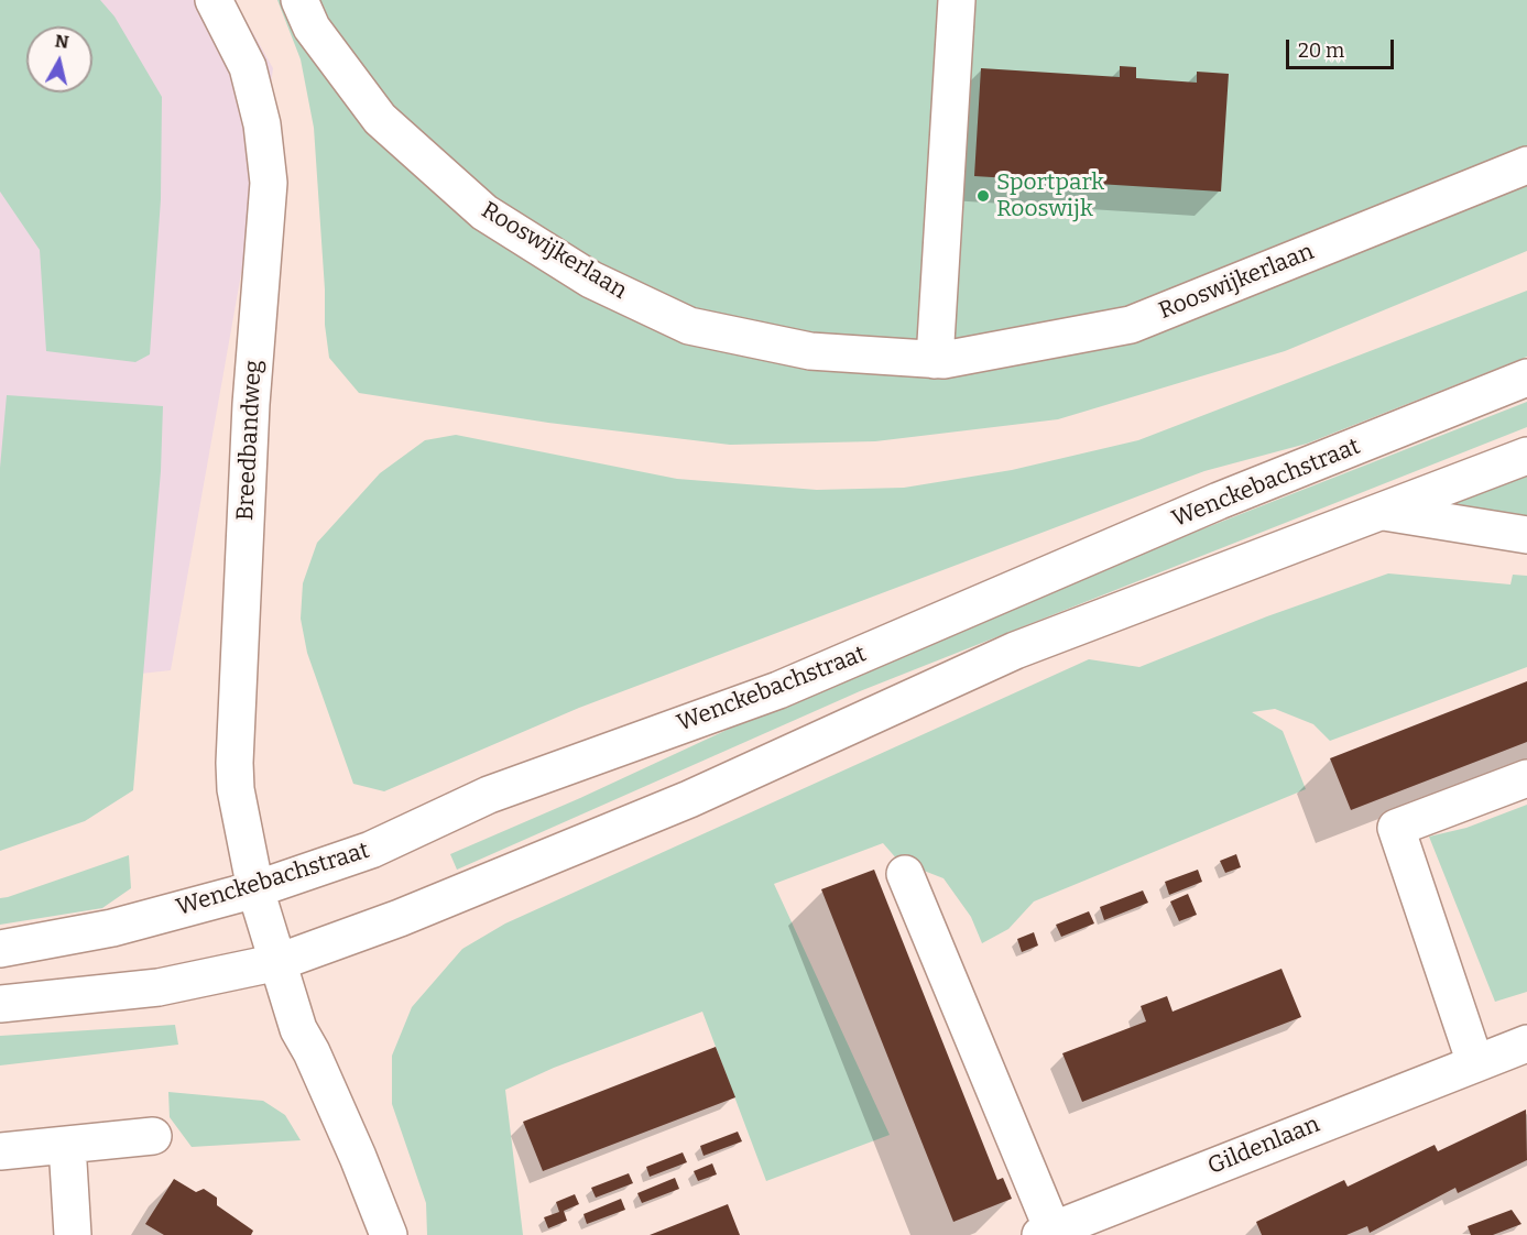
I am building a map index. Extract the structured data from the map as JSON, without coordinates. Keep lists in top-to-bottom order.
{
  "streets": {
    "street": [
      "Rooswijkerlaan",
      "Breedbandweg",
      "Wenckebachstraat",
      "Gildenlaan"
    ]
  },
  "crossings": [
    ["Breedbandweg", "Wenckebachstraat"]
  ],
  "places": ["Sportpark Rooswijk"],
  "scale_bar": "20 m",
  "north": "top"
}
